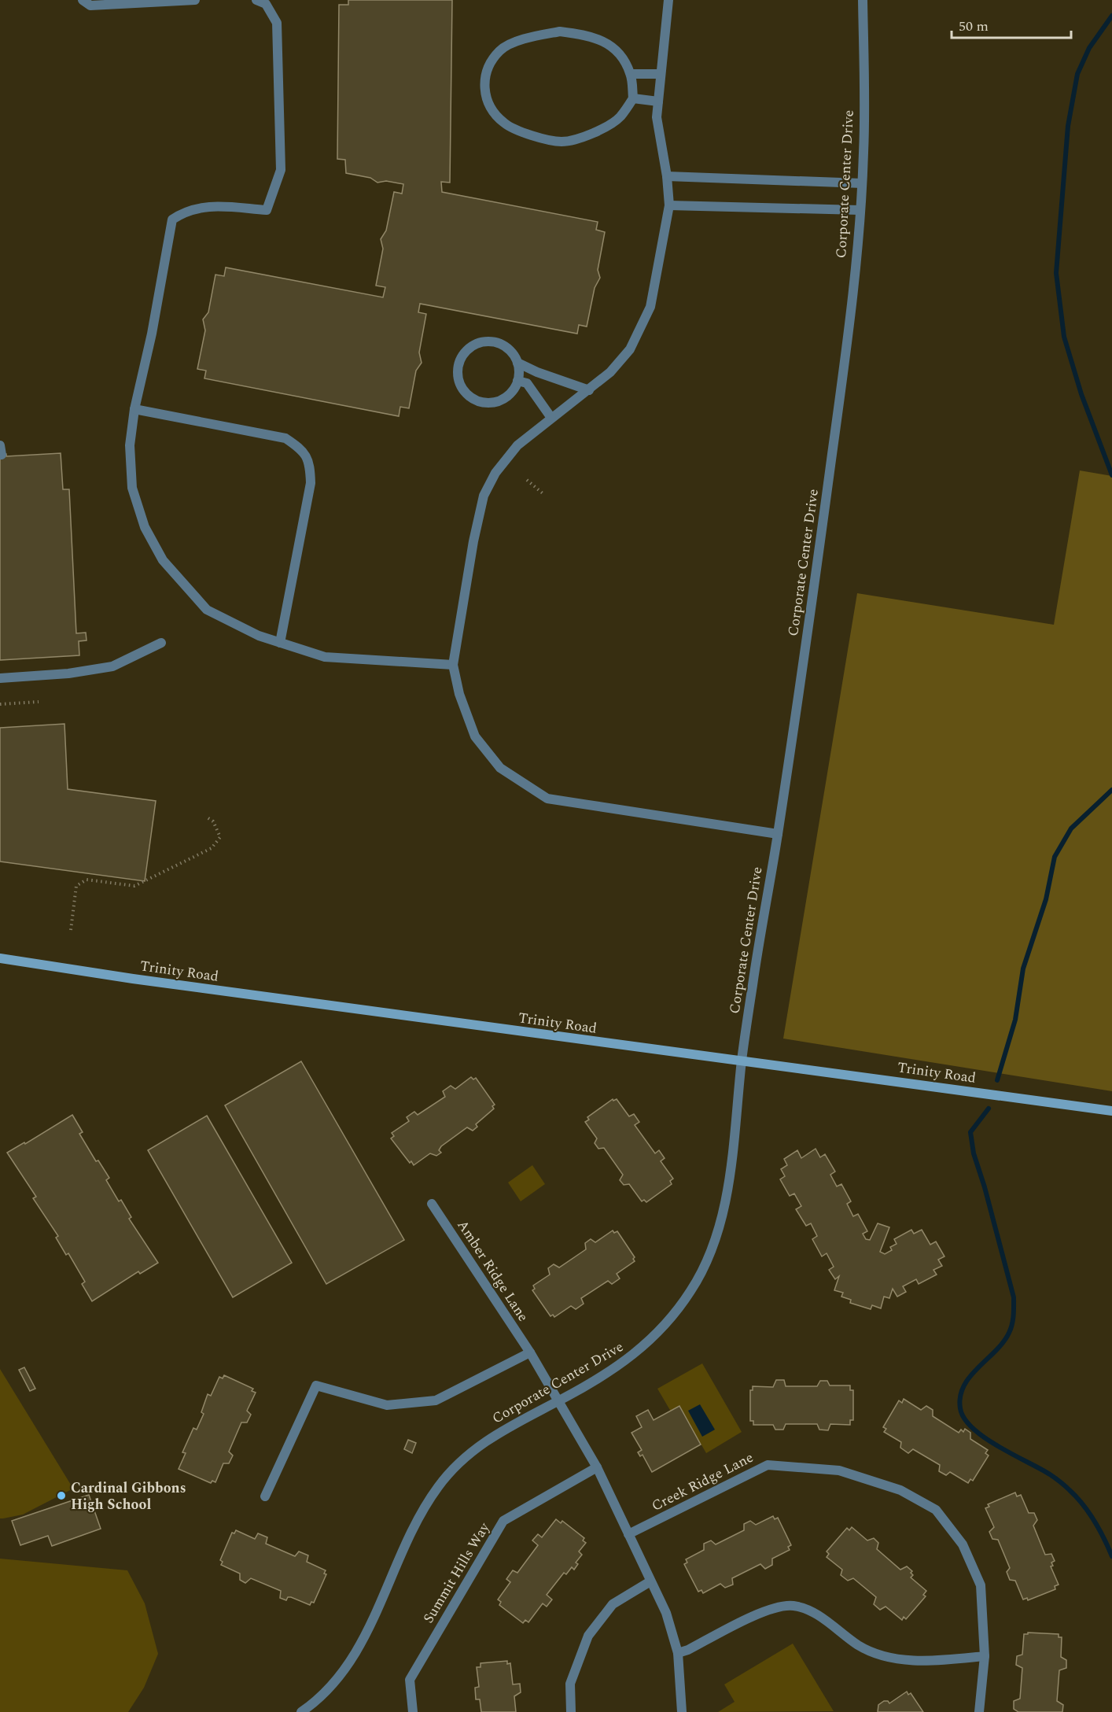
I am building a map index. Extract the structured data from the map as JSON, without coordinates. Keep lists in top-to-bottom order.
{
  "streets": {
    "main road": ["Trinity Road"],
    "street": [
      "Corporate Center Drive",
      "Amber Ridge Lane",
      "Creek Ridge Lane",
      "Summit Hills Way"
    ]
  },
  "crossings": [
    ["Corporate Center Drive", "Trinity Road"],
    ["Corporate Center Drive", "Amber Ridge Lane"]
  ],
  "places": ["Cardinal Gibbons High School"],
  "scale_bar": "50 m"
}
